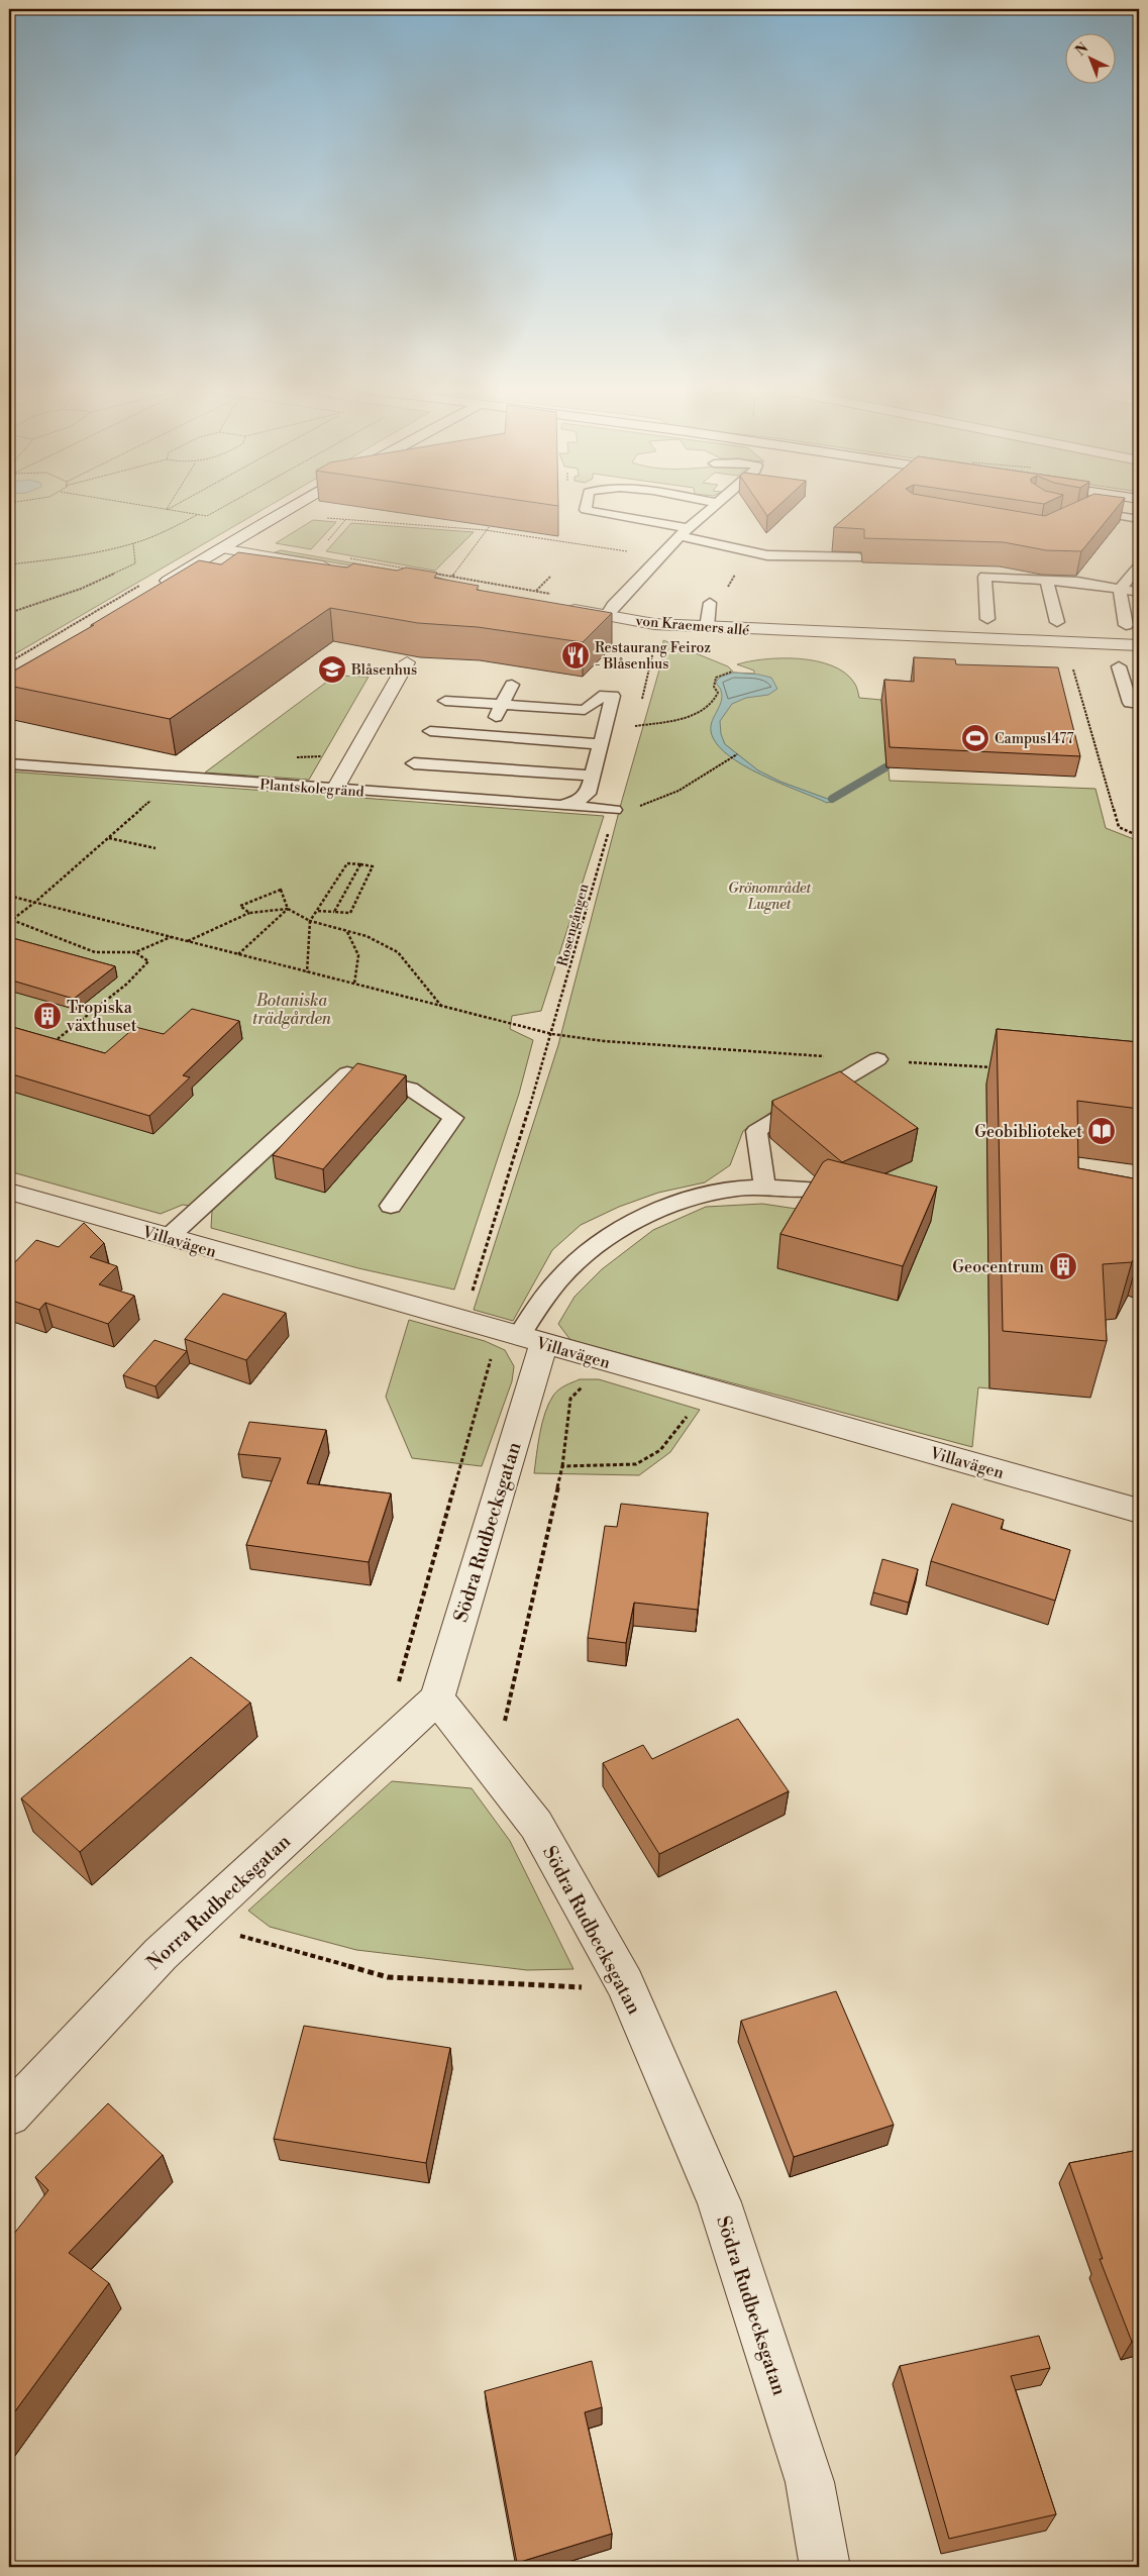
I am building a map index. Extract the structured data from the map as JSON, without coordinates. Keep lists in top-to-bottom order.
{
  "streets": {
    "street": [
      "von Kraemers allé",
      "Villavägen",
      "Södra Rudbecksgatan",
      "Norra Rudbecksgatan"
    ],
    "lane": ["Plantskolegränd"],
    "path": ["Rosengången"]
  },
  "crossings": [
    ["Plantskolegränd", "Rosengången"],
    ["Rosengången", "Villavägen"],
    ["Villavägen", "Södra Rudbecksgatan"],
    ["Södra Rudbecksgatan", "Norra Rudbecksgatan"]
  ],
  "parks": ["Grönområdet Lugnet", "Botaniska trädgården"],
  "places": {
    "restaurant": ["Restaurang Feiroz - Blåsenhus"],
    "school or university": ["Blåsenhus"],
    "sports": ["Campus1477"],
    "building": ["Tropiska växthuset", "Geocentrum"],
    "library": ["Geobiblioteket"]
  },
  "north": "top left"
}
